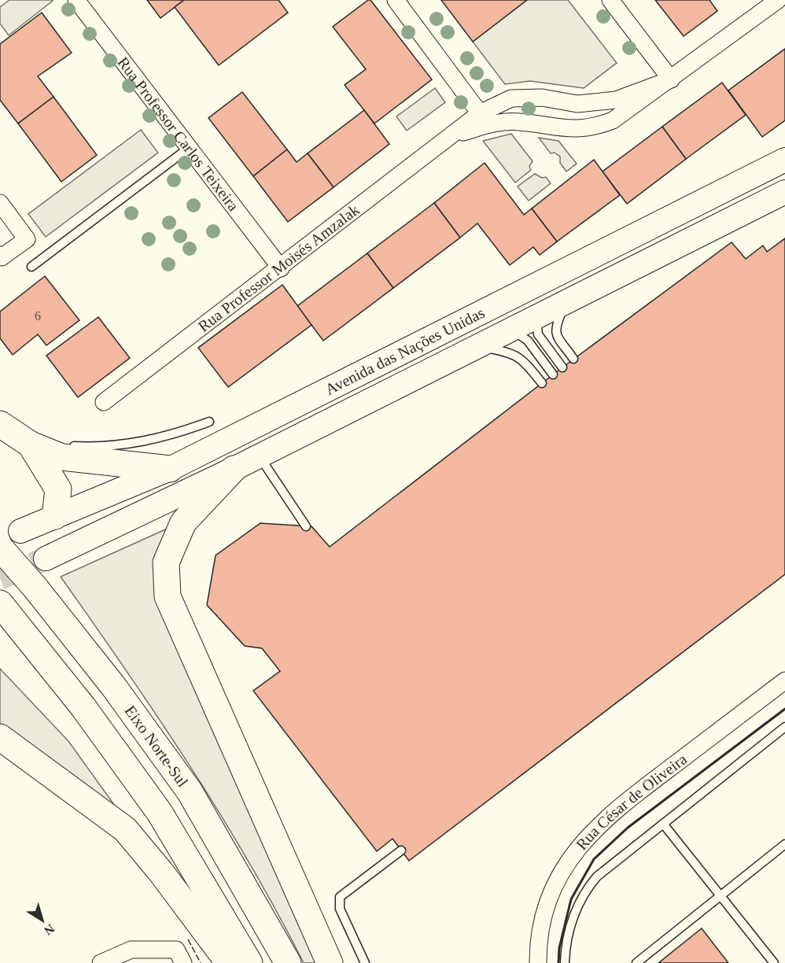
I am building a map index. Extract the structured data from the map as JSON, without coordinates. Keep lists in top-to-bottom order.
{
  "streets": {
    "highway": ["Eixo Norte-Sul"],
    "main road": ["Avenida das Nações Unidas"],
    "street": ["Rua Professor Carlos Teixeira", "Rua Professor Moisés Amzalak", "Rua César de Oliveira"]
  },
  "crossings": [
    ["Rua Professor Carlos Teixeira", "Rua Professor Moisés Amzalak"]
  ],
  "house_numbers": ["6"],
  "north": "bottom right"
}
